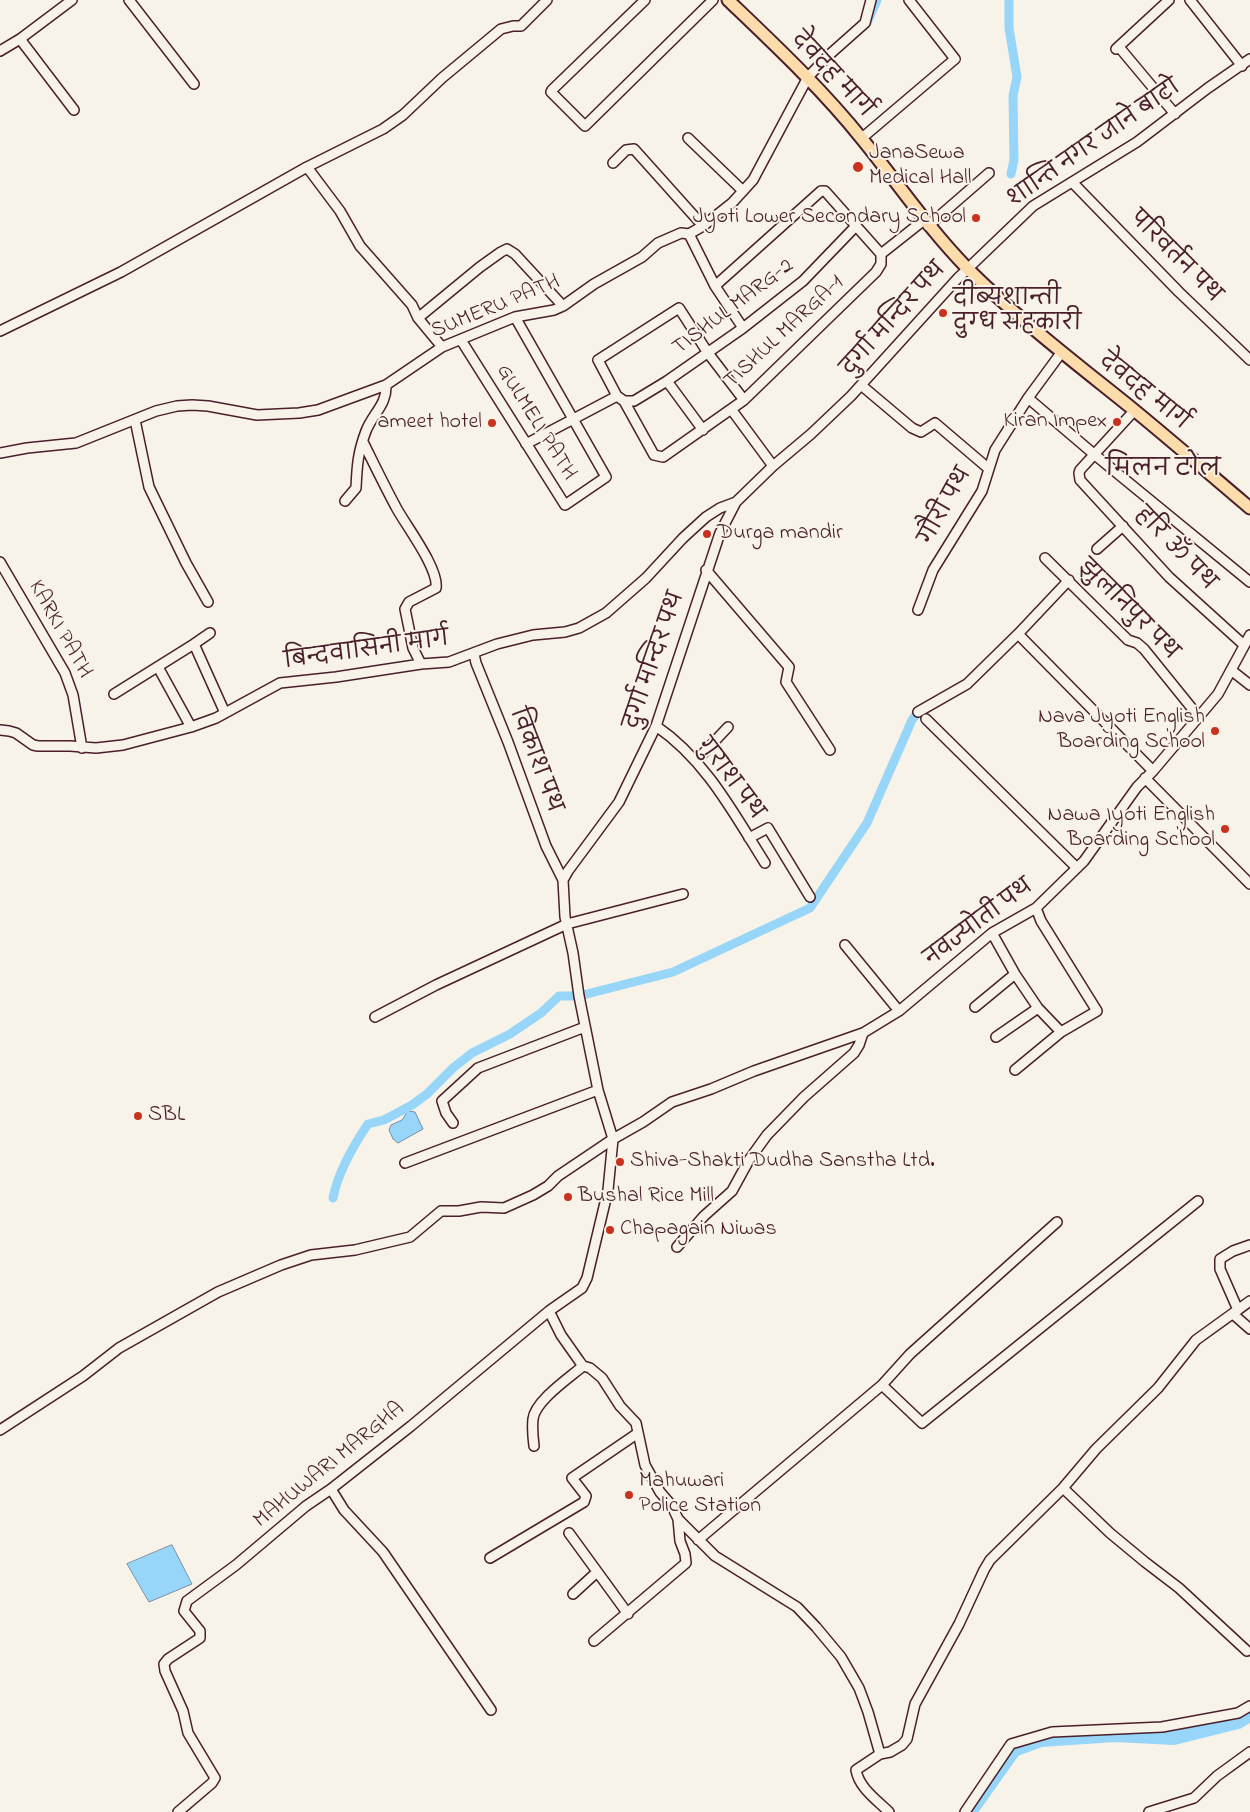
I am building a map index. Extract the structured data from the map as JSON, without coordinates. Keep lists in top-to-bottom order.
{
  "streets": {
    "main road": ["देवदह मार्ग"],
    "street": [
      "शान्ति नगर जाने बाटो",
      "परिवर्तन पथ",
      "SUMERU PATH",
      "TISHUL MARG-2",
      "दुर्गा मन्दिर पथ",
      "TISHUL MARGA-1",
      "GULMELI PATH",
      "गौरी पथ",
      "हरि ॐ पथ",
      "झुलनिपुर पथ",
      "KARKI PATH",
      "बिन्दवासिनी मार्ग",
      "विकाश पथ",
      "गुराश पथ",
      "नवज्योती पथ",
      "MAHUWARI MARGHA"
    ]
  },
  "crossings": [
    ["देवदह मार्ग", "शान्ति नगर जाने बाटो"],
    ["देवदह मार्ग", "SUMERU PATH"],
    ["देवदह मार्ग", "दुर्गा मन्दिर पथ"],
    ["देवदह मार्ग", "गौरी पथ"],
    ["देवदह मार्ग", "हरि ॐ पथ"],
    ["शान्ति नगर जाने बाटो", "परिवर्तन पथ"],
    ["शान्ति नगर जाने बाटो", "दुर्गा मन्दिर पथ"],
    ["SUMERU PATH", "GULMELI PATH"],
    ["TISHUL MARG-2", "TISHUL MARGA-1"],
    ["TISHUL MARG-2", "GULMELI PATH"],
    ["दुर्गा मन्दिर पथ", "बिन्दवासिनी मार्ग"],
    ["दुर्गा मन्दिर पथ", "विकाश पथ"],
    ["दुर्गा मन्दिर पथ", "गुराश पथ"],
    ["हरि ॐ पथ", "नवज्योती पथ"],
    ["झुलनिपुर पथ", "नवज्योती पथ"],
    ["KARKI PATH", "बिन्दवासिनी मार्ग"],
    ["बिन्दवासिनी मार्ग", "विकाश पथ"],
    ["नवज्योती पथ", "MAHUWARI MARGHA"]
  ],
  "districts": ["मिलन टोल"],
  "places": [
    "JanaSewa Medical Hall",
    "Jyoti Lower Secondary School",
    "दीब्यशान्ती दुग्ध सहकारी",
    "Kiran Impex",
    "ameet hotel",
    "Durga mandir",
    "Nava Jyoti English Boarding School",
    "Nawa Iyoti English Boarding School",
    "SBL",
    "Shiva-Shakti Dudha Sanstha Ltd.",
    "Bushal Rice Mill",
    "Chapagain Niwas",
    "Mahuwari Police Station"
  ]
}
